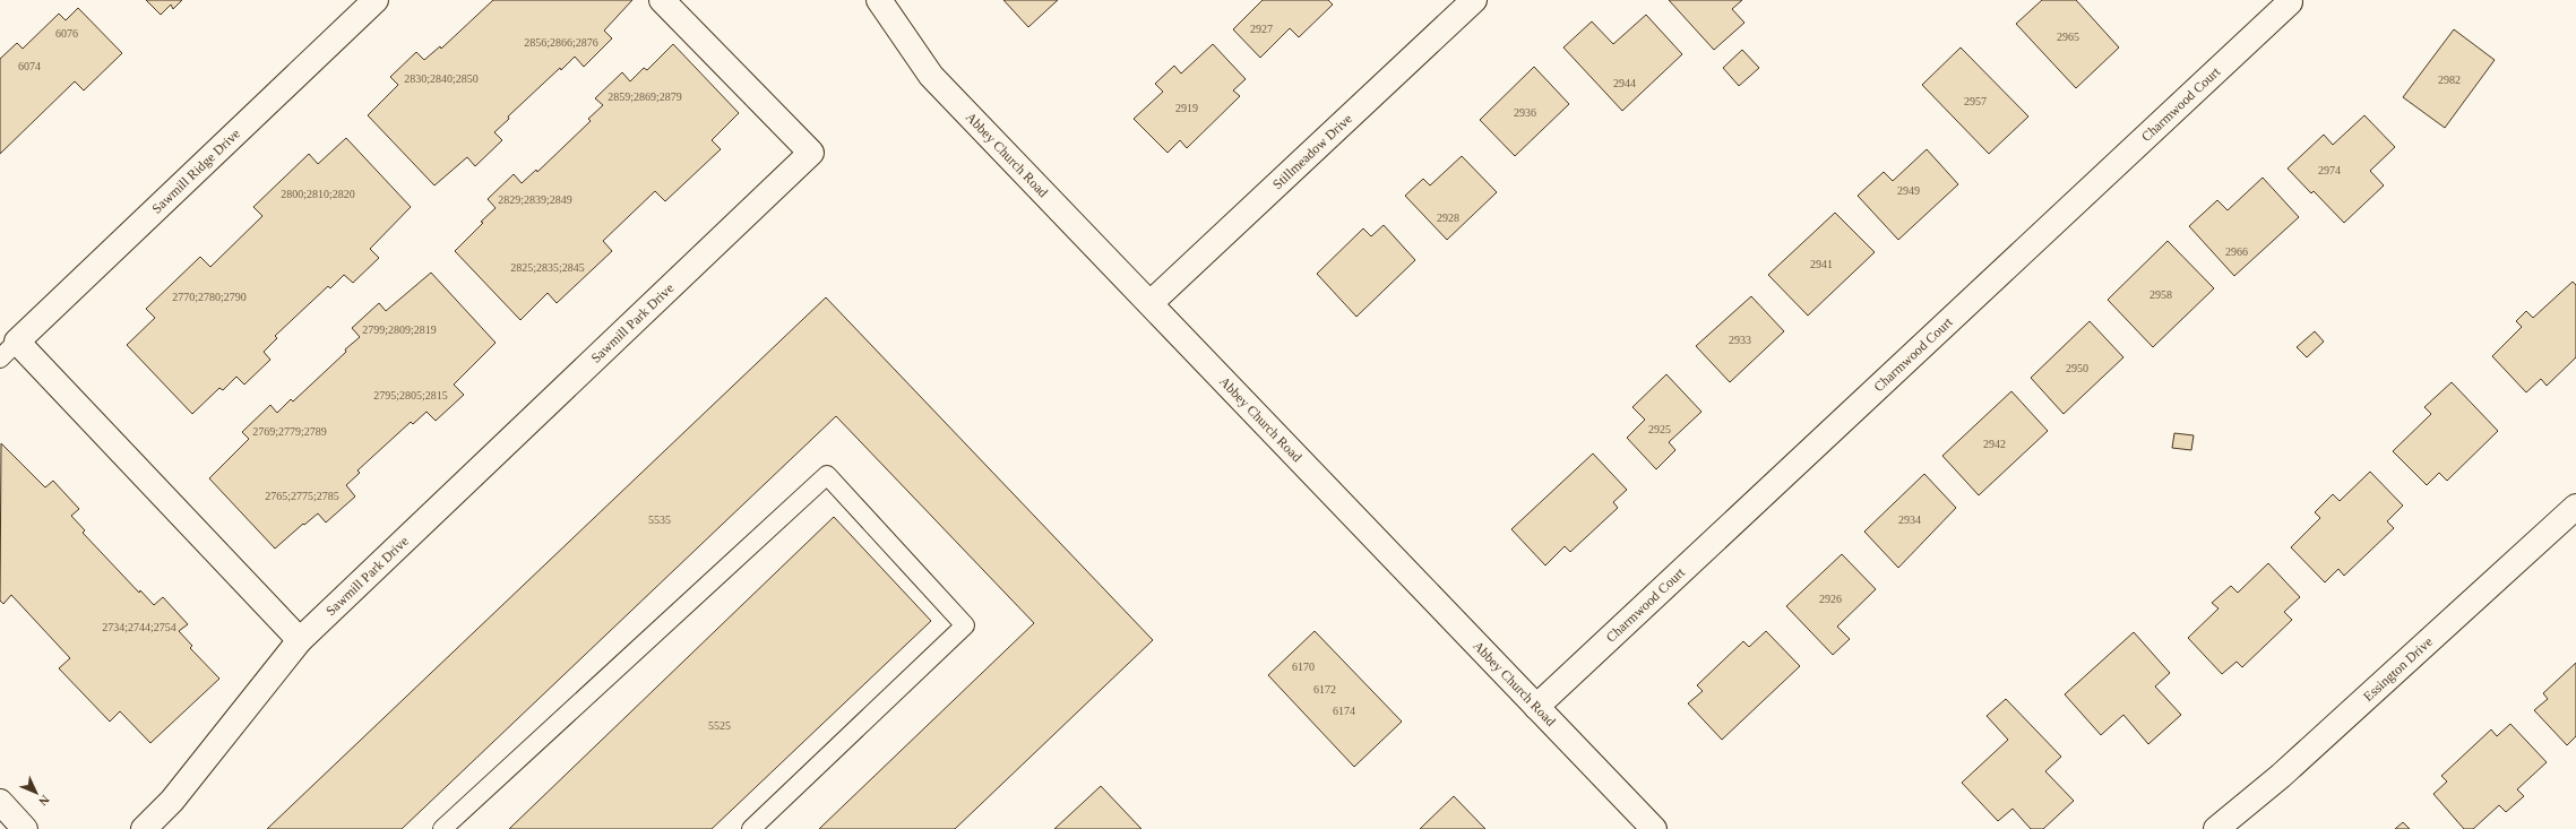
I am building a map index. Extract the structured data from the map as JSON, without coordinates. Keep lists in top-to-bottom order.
{
  "streets": {
    "street": [
      "Charmwood Court",
      "Stillmeadow Drive",
      "Abbey Church Road",
      "Sawmill Ridge Drive",
      "Sawmill Park Drive",
      "Essington Drive"
    ]
  },
  "crossings": [
    ["Charmwood Court", "Abbey Church Road"],
    ["Stillmeadow Drive", "Abbey Church Road"]
  ],
  "house_numbers": [
    "2927",
    "6076",
    "2965",
    "2856;2866;2876",
    "6074",
    "2830;2840;2850",
    "2982",
    "2944",
    "2859;2869;2879",
    "2957",
    "2919",
    "2936",
    "2974",
    "2949",
    "2800;2810;2820",
    "2829;2839;2849",
    "2928",
    "2966",
    "2941",
    "2825;2835;2845",
    "2958",
    "2770;2780;2790",
    "2799;2809;2819",
    "2933",
    "2950",
    "2795;2805;2815",
    "2925",
    "2769;2779;2789",
    "2942",
    "2765;2775;2785",
    "5535",
    "2934",
    "2926",
    "2734;2744;2754",
    "6170",
    "6172",
    "6174",
    "5525"
  ],
  "north": "bottom right"
}
